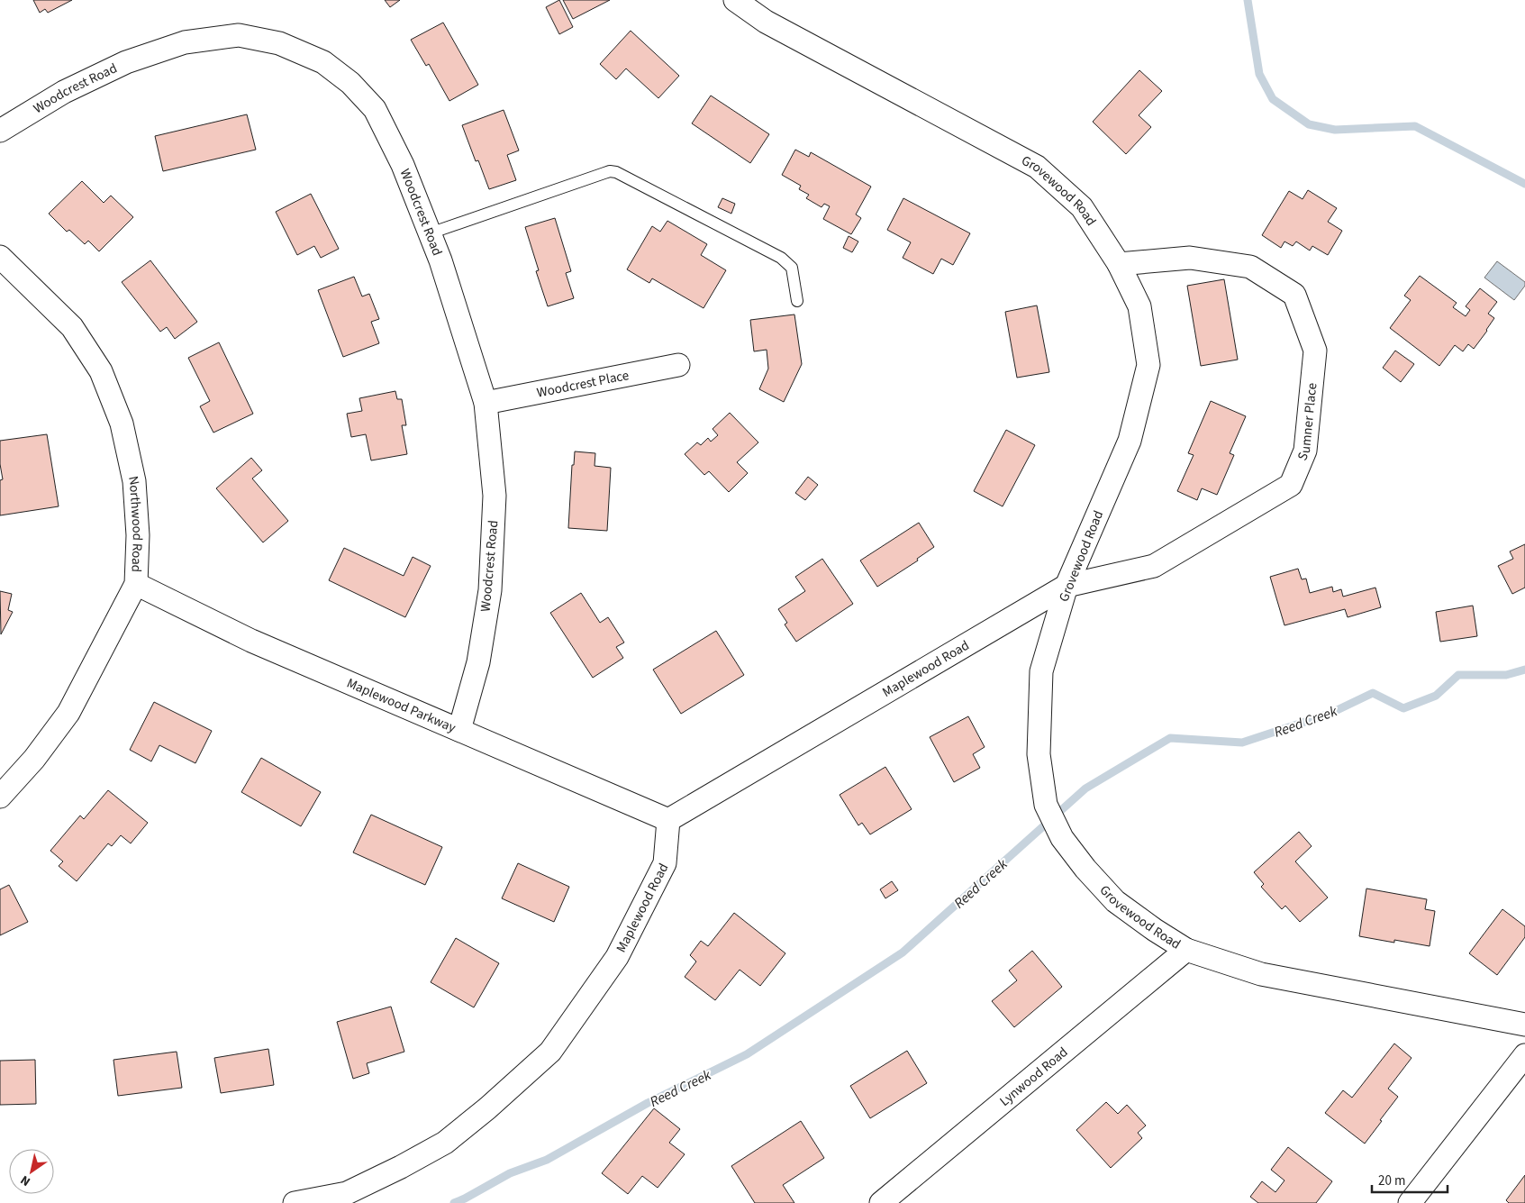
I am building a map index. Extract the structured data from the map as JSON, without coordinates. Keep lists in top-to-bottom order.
{
  "streets": {
    "street": [
      "Woodcrest Road",
      "Grovewood Road",
      "Woodcrest Place",
      "Sumner Place",
      "Northwood Road",
      "Maplewood Road",
      "Maplewood Parkway",
      "Lynwood Road"
    ]
  },
  "crossings": [
    ["Woodcrest Road", "Woodcrest Place"],
    ["Woodcrest Road", "Maplewood Parkway"],
    ["Grovewood Road", "Sumner Place"],
    ["Grovewood Road", "Maplewood Road"],
    ["Grovewood Road", "Lynwood Road"],
    ["Sumner Place", "Maplewood Road"],
    ["Northwood Road", "Maplewood Parkway"],
    ["Maplewood Road", "Maplewood Parkway"]
  ],
  "water": ["Reed Creek"],
  "scale_bar": "20 m",
  "north": "bottom left"
}
